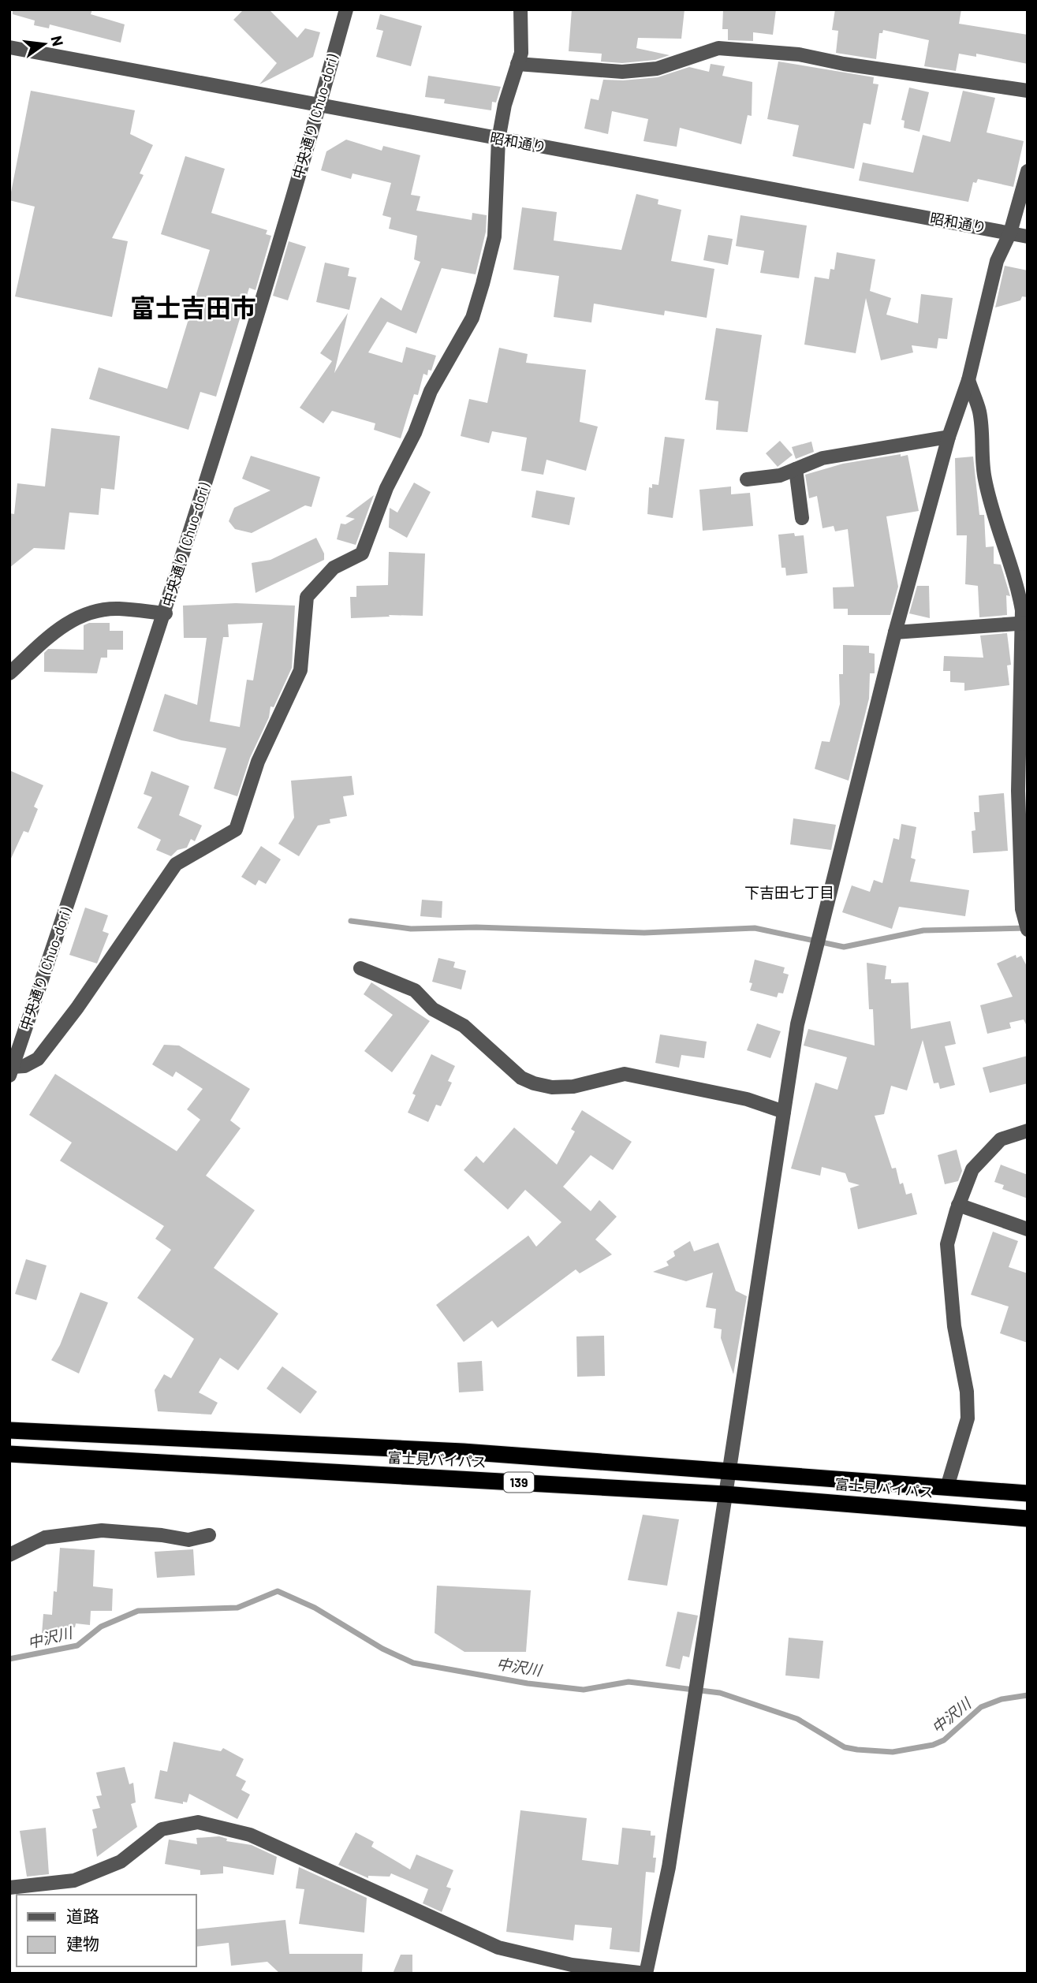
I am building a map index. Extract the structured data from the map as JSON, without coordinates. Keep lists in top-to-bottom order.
{
  "streets": {
    "highway": ["富士見バイパス", "139"],
    "street": ["中央通り (Chuo-dori)", "昭和通り"]
  },
  "crossings": [
    ["中央通り (Chuo-dori)", "昭和通り"]
  ],
  "districts": ["富士吉田市", "下吉田七丁目"],
  "water": ["中沢川"],
  "legend": ["道路", "建物"],
  "north": "right"
}
